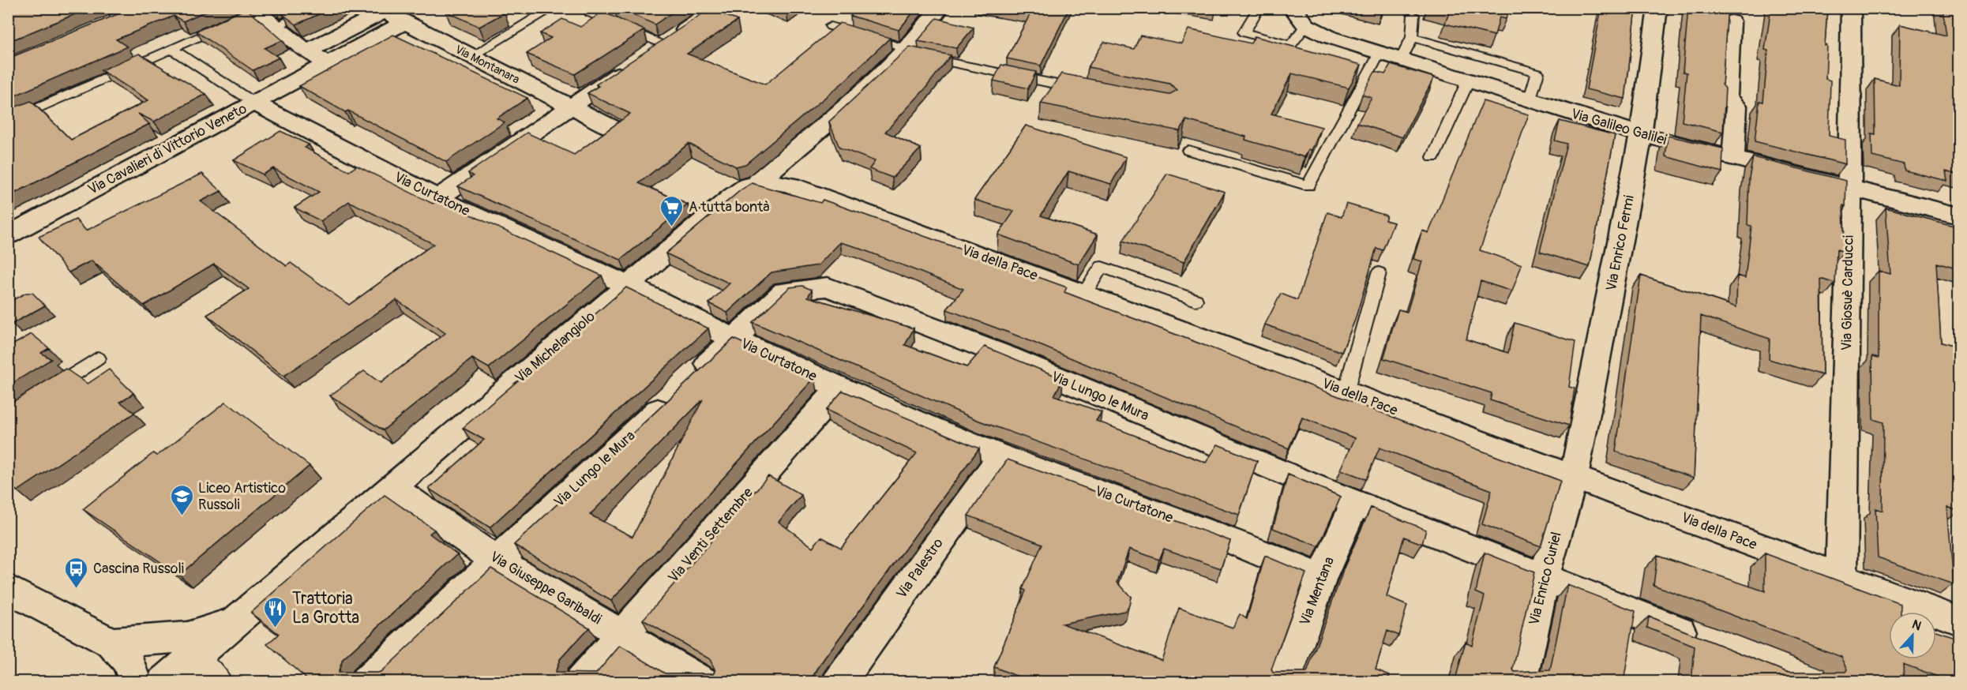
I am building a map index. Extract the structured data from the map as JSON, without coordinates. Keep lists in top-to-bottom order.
{
  "streets": {
    "street": [
      "Via Montanara",
      "Via Galileo Galilei",
      "Via Cavalieri di Vittorio Veneto",
      "Via Curtatone",
      "Via Enrico Fermi",
      "Via della Pace",
      "Via Giosuè Carducci",
      "Via Michelangiolo",
      "Via Lungo le Mura",
      "Via Venti Settembre",
      "Via Palestro",
      "Via Enrico Curiel",
      "Via Giuseppe Garibaldi",
      "Via Mentana"
    ]
  },
  "crossings": [
    ["Via Montanara", "Via Cavalieri di Vittorio Veneto"],
    ["Via Galileo Galilei", "Via Enrico Fermi"],
    ["Via Galileo Galilei", "Via Giosuè Carducci"],
    ["Via Cavalieri di Vittorio Veneto", "Via Curtatone"],
    ["Via Curtatone", "Via Michelangiolo"],
    ["Via Curtatone", "Via Lungo le Mura"],
    ["Via Curtatone", "Via Venti Settembre"],
    ["Via Curtatone", "Via Palestro"],
    ["Via Curtatone", "Via Mentana"],
    ["Via Enrico Fermi", "Via della Pace"],
    ["Via Enrico Fermi", "Via Enrico Curiel"],
    ["Via della Pace", "Via Giosuè Carducci"],
    ["Via della Pace", "Via Michelangiolo"],
    ["Via della Pace", "Via Enrico Curiel"],
    ["Via Michelangiolo", "Via Giuseppe Garibaldi"],
    ["Via Lungo le Mura", "Via Enrico Curiel"],
    ["Via Lungo le Mura", "Via Giuseppe Garibaldi"],
    ["Via Lungo le Mura", "Via Mentana"],
    ["Via Venti Settembre", "Via Giuseppe Garibaldi"]
  ],
  "places": {
    "supermarket": ["A tutta bontà"],
    "school or university": ["Liceo Artistico Russoli"],
    "bus stop": ["Cascina Russoli"],
    "restaurant": ["Trattoria La Grotta"]
  },
  "north": "top"
}
